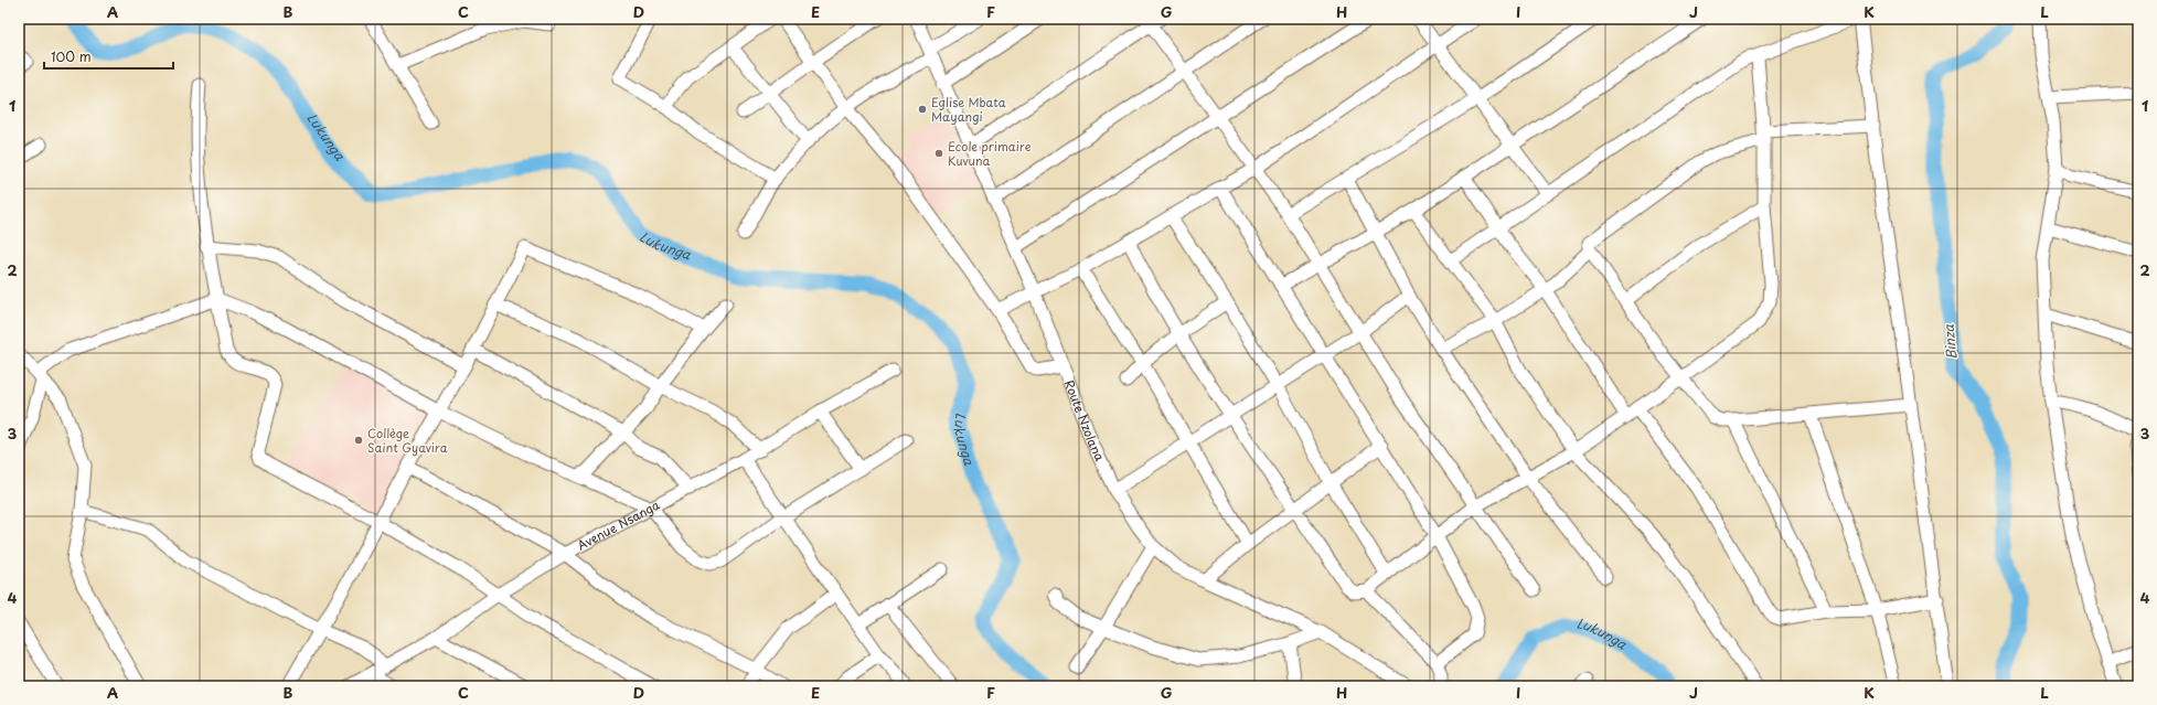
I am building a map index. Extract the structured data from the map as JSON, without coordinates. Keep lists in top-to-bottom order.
{
  "streets": {
    "street": ["Route Nzolana", "Avenue Nsanga"]
  },
  "water": ["Lukunga", "Binza"],
  "places": ["Eglise Mbata Mayangi", "Ecole primaire Kuvuna", "Collège Saint Gyavira"],
  "scale_bar": "100 m",
  "grid": {
    "columns": [
      "A",
      "B",
      "C",
      "D",
      "E",
      "F",
      "G",
      "H",
      "I",
      "J",
      "K",
      "L"
    ],
    "rows": [
      "1",
      "2",
      "3",
      "4"
    ]
  }
}
